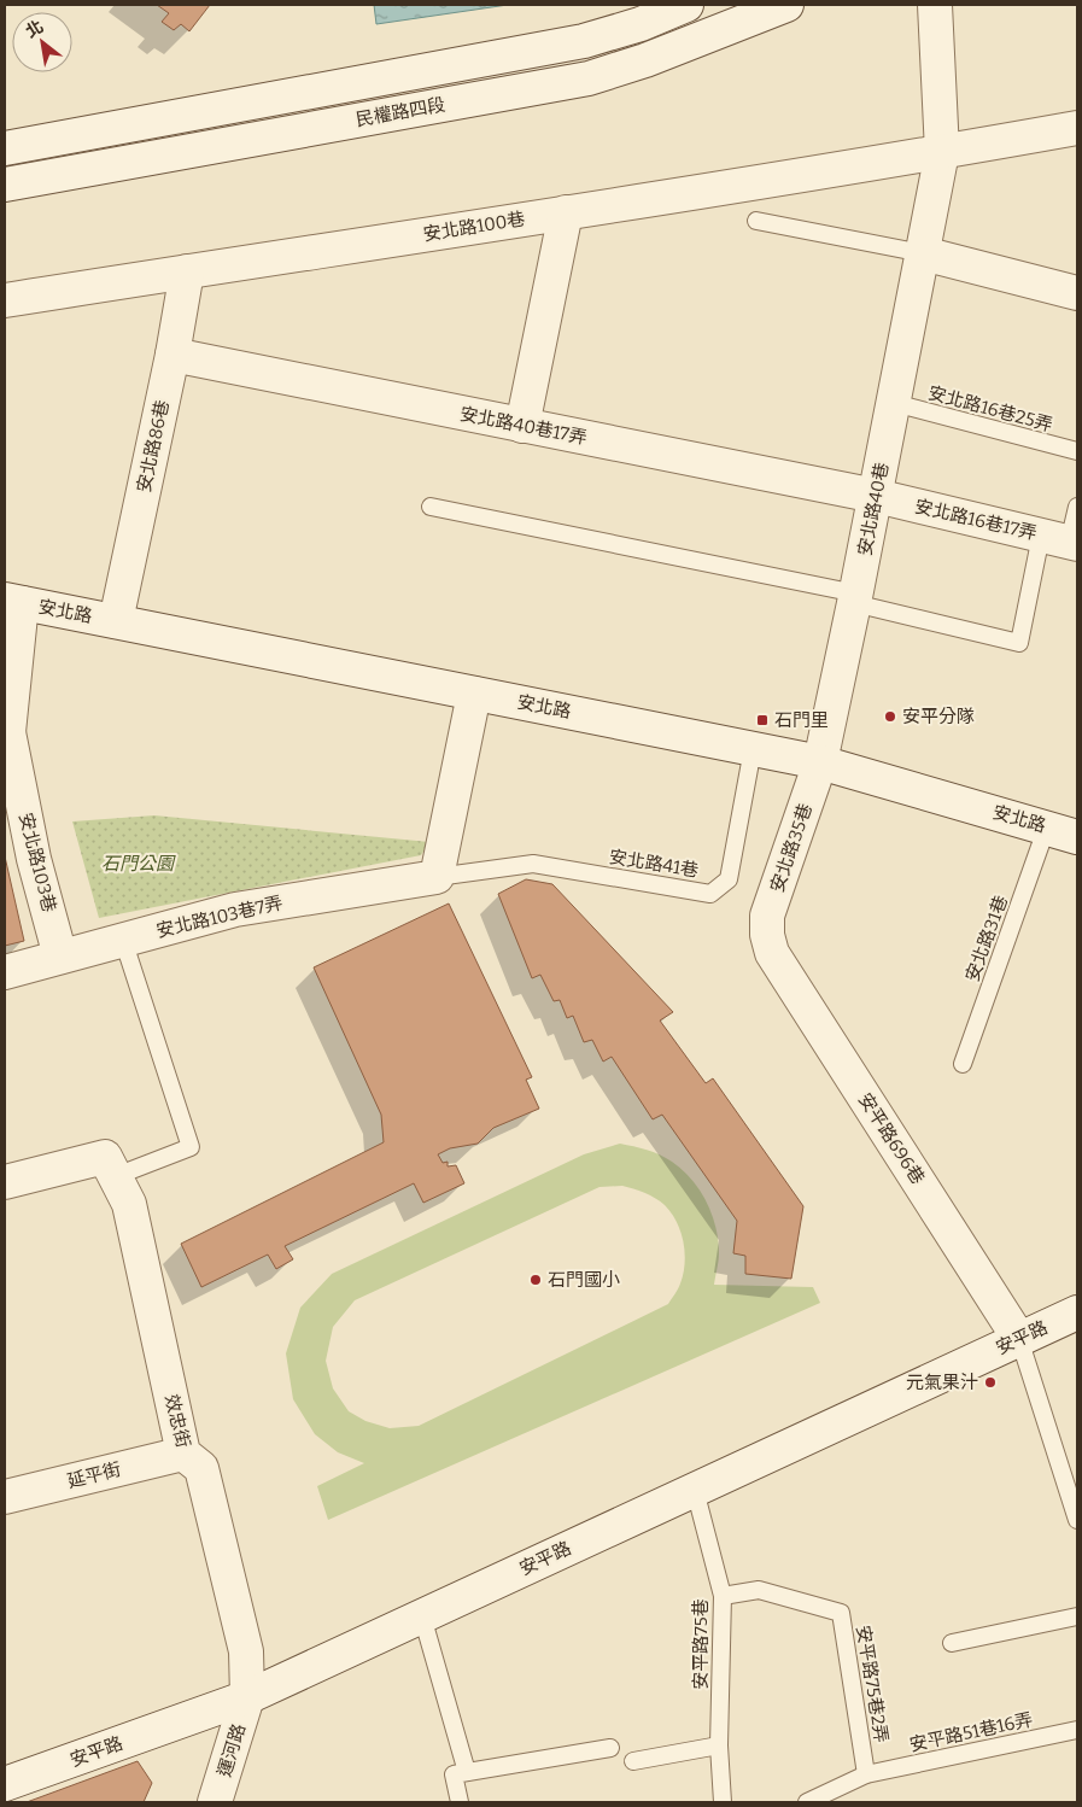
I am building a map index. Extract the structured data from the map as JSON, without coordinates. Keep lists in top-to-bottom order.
{
  "streets": {
    "street": [
      "民權路四段",
      "安北路100巷",
      "安北路40巷17弄",
      "安北路86巷",
      "安北路40巷",
      "安北路16巷17弄",
      "安北路",
      "安北路35巷",
      "安北路103巷",
      "安北路103巷7弄",
      "安平路696巷",
      "安平路",
      "效忠街",
      "延平街",
      "運河路"
    ],
    "lane": [
      "安北路16巷25弄",
      "安北路41巷",
      "安北路31巷",
      "安平路75巷",
      "安平路75巷2弄",
      "安平路51巷16弄"
    ]
  },
  "crossings": [
    ["安北路100巷", "安北路86巷"],
    ["安北路100巷", "安北路40巷"],
    ["安北路16巷25弄", "安北路40巷"],
    ["安北路40巷17弄", "安北路86巷"],
    ["安北路40巷17弄", "安北路40巷"],
    ["安北路40巷17弄", "安北路16巷17弄"],
    ["安北路86巷", "安北路"],
    ["安北路40巷", "安北路16巷17弄"],
    ["安北路40巷", "安北路"],
    ["安北路40巷", "安北路35巷"],
    ["安北路", "安北路35巷"],
    ["安北路", "安北路103巷"],
    ["安北路", "安北路41巷"],
    ["安北路", "安北路31巷"],
    ["安北路35巷", "安平路696巷"],
    ["安北路103巷", "安北路103巷7弄"],
    ["安北路41巷", "安北路103巷7弄"],
    ["安平路696巷", "安平路"],
    ["安平路", "效忠街"],
    ["安平路", "安平路75巷"],
    ["安平路", "運河路"],
    ["效忠街", "延平街"],
    ["效忠街", "運河路"],
    ["安平路75巷", "安平路75巷2弄"],
    ["安平路75巷2弄", "安平路51巷16弄"]
  ],
  "parks": ["石門公園"],
  "places": {
    "other": ["安平分隊", "石門國小", "元氣果汁"],
    "transit": ["石門里"]
  },
  "north": "top left"
}
